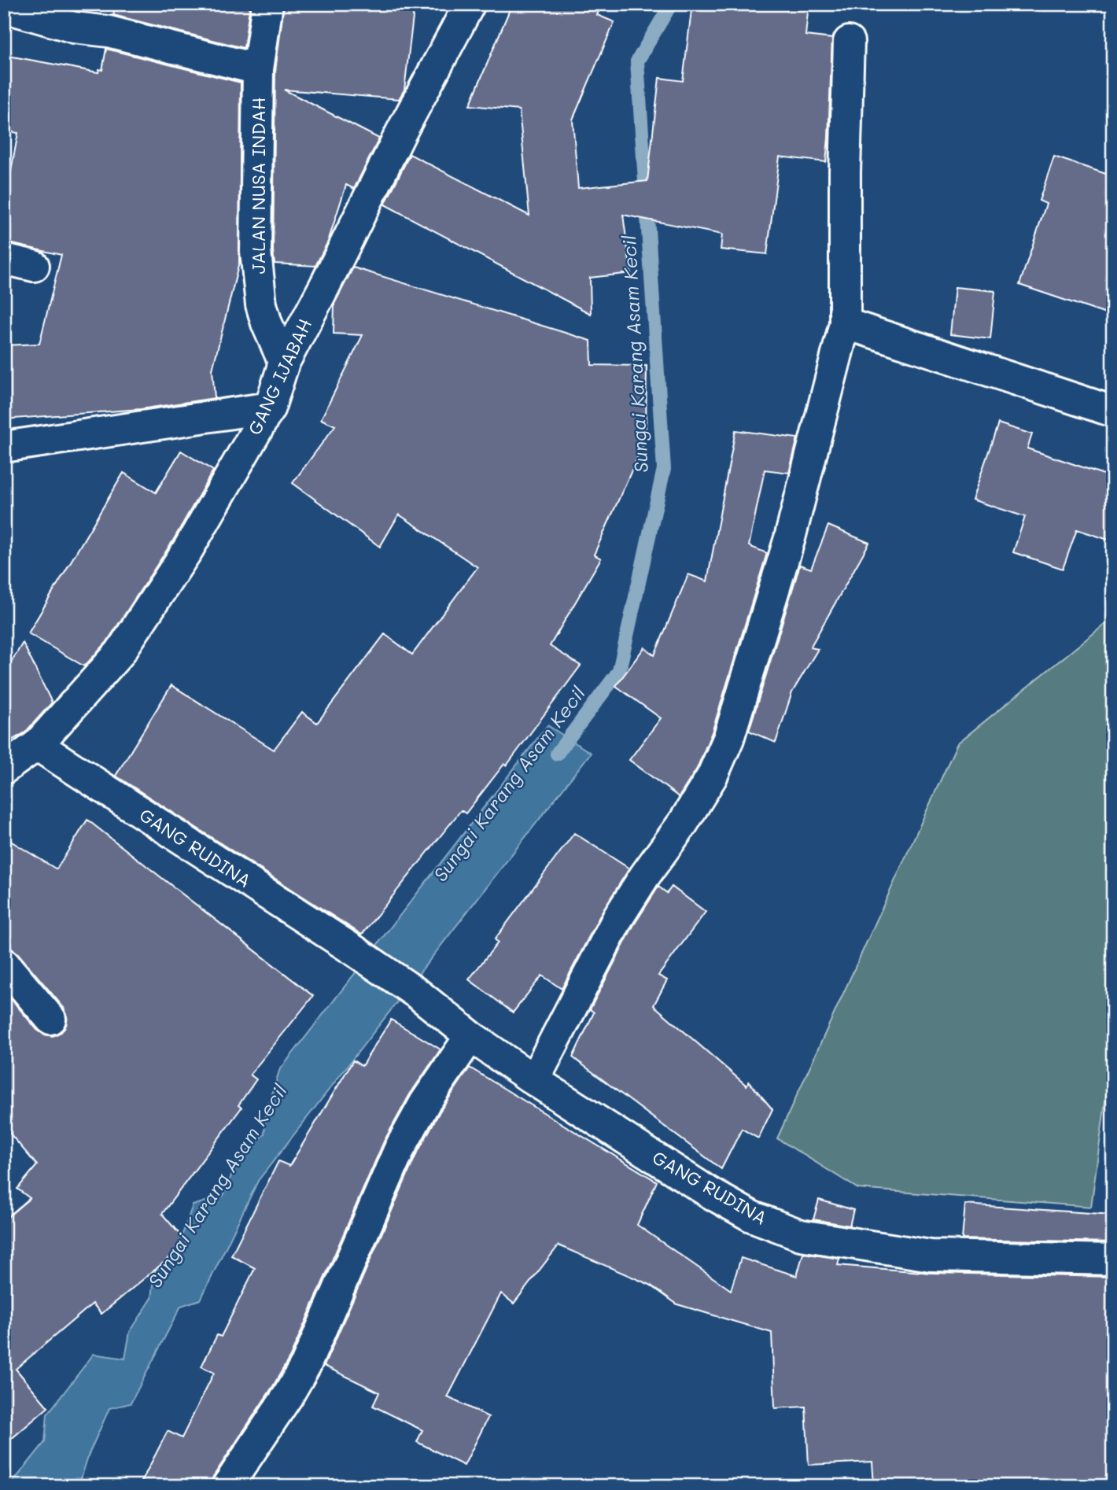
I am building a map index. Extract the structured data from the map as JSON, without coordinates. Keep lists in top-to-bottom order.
{
  "streets": {
    "street": ["JALAN NUSA INDAH", "GANG IJABAH", "GANG RUDINA"]
  },
  "crossings": [
    ["JALAN NUSA INDAH", "GANG IJABAH"],
    ["GANG IJABAH", "GANG RUDINA"]
  ],
  "water": ["Sungai Karang Asam Kecil"]
}
